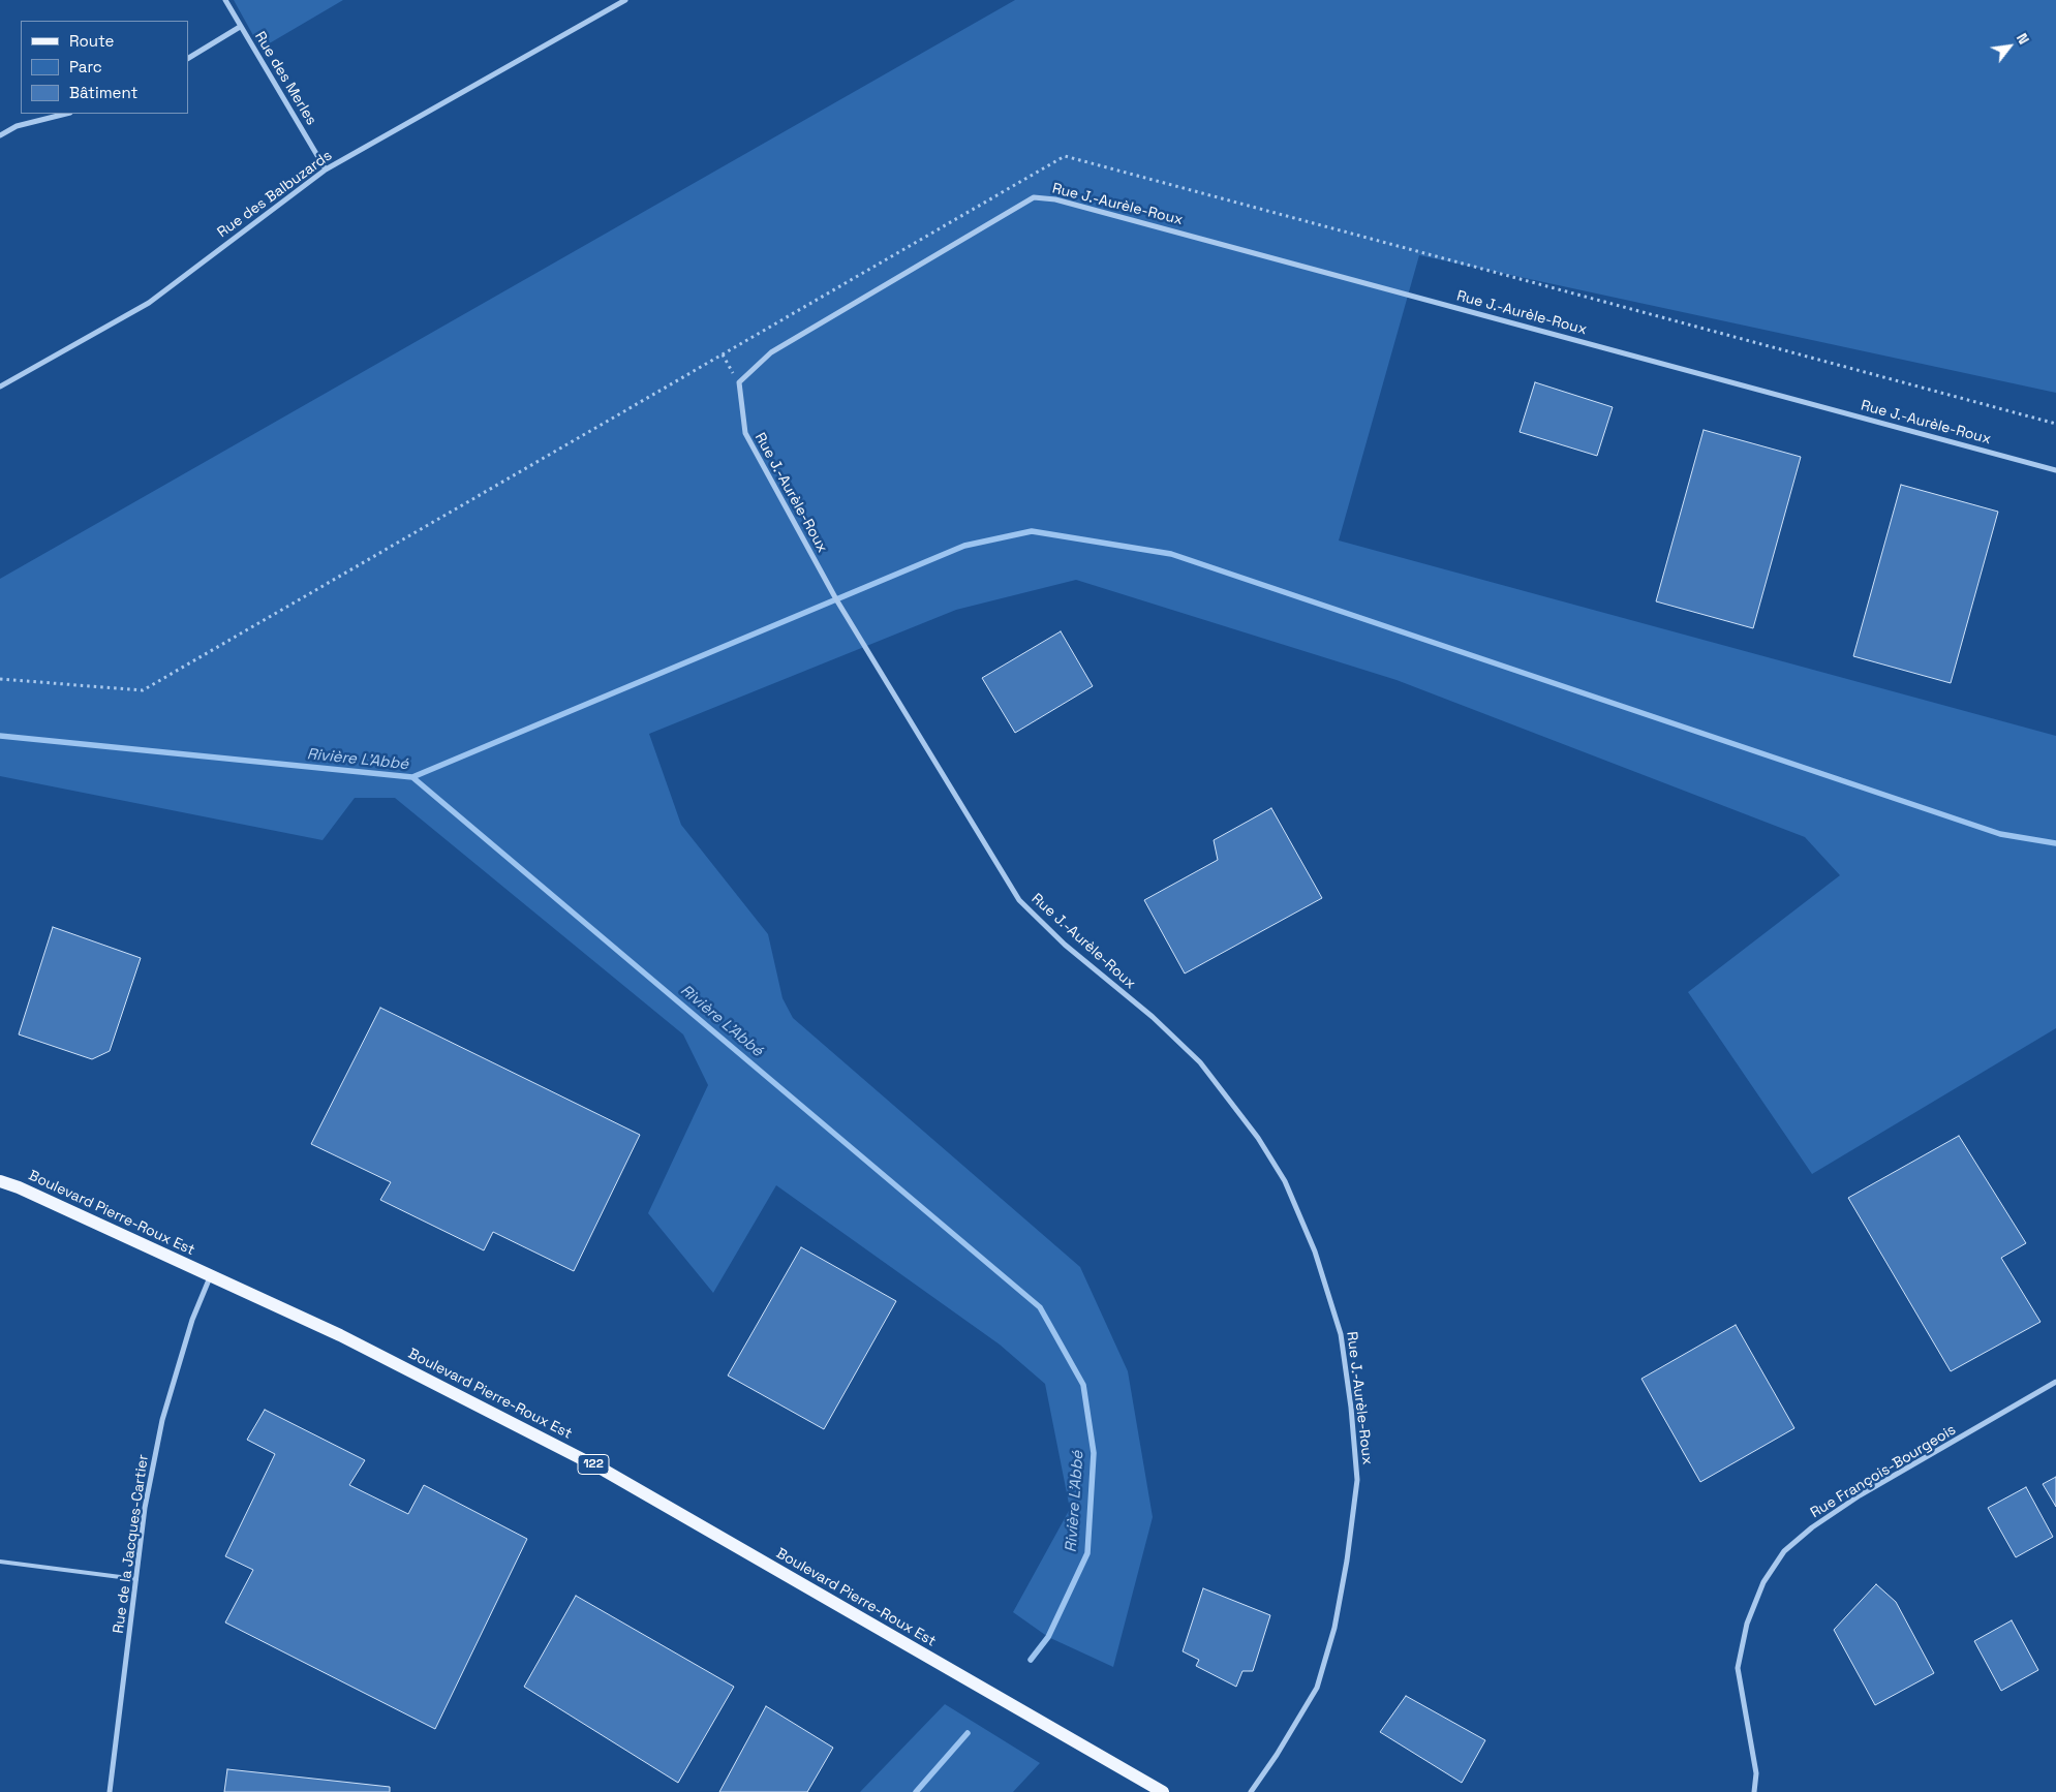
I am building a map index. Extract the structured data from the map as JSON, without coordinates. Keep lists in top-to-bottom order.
{
  "streets": {
    "main road": ["Boulevard Pierre-Roux Est", "122"],
    "street": [
      "Rue des Merles",
      "Rue des Balbuzards",
      "Rue J.-Aurèle-Roux",
      "Rue François-Bourgeois",
      "Rue de la Jacques-Cartier"
    ]
  },
  "crossings": [
    ["Rue des Merles", "Rue des Balbuzards"],
    ["Boulevard Pierre-Roux Est", "Rue de la Jacques-Cartier"]
  ],
  "water": ["Rivière L'Abbé"],
  "legend": ["Route", "Parc", "Bâtiment"],
  "north": "top right"
}
